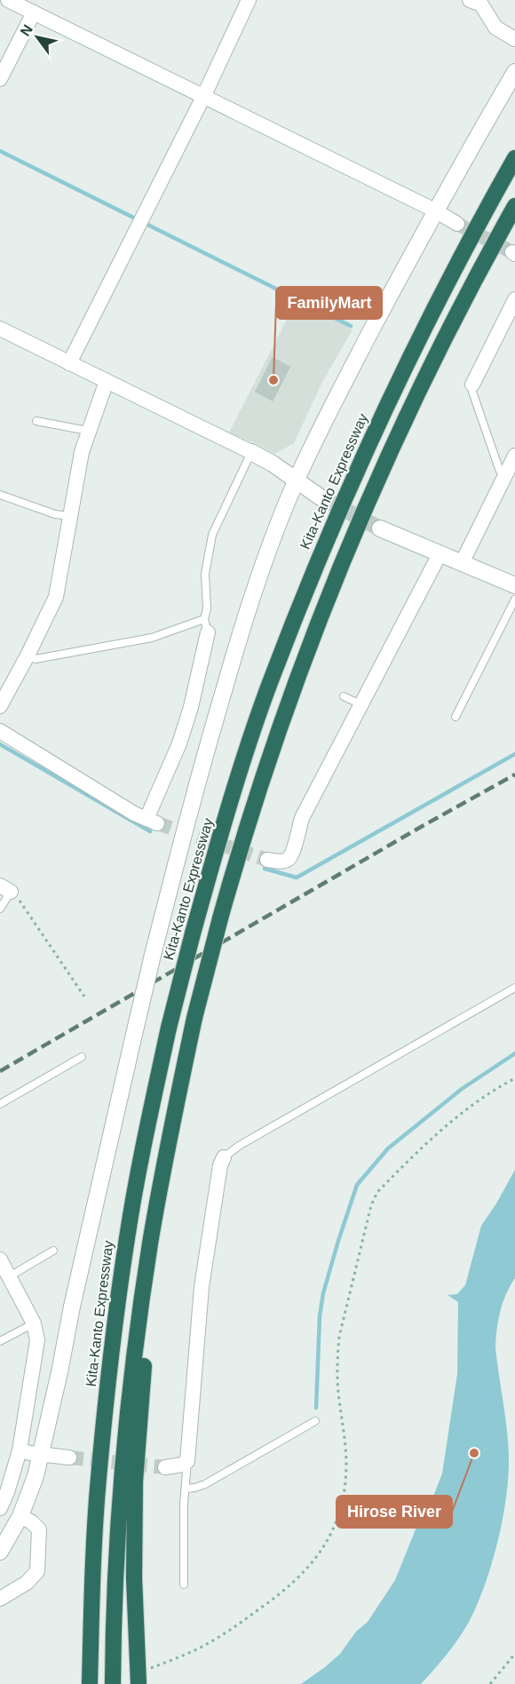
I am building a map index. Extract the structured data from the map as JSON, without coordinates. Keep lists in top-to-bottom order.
{
  "streets": {
    "highway": ["Kita-Kanto Expressway"]
  },
  "places": ["FamilyMart", "Hirose River"],
  "north": "top left"
}
